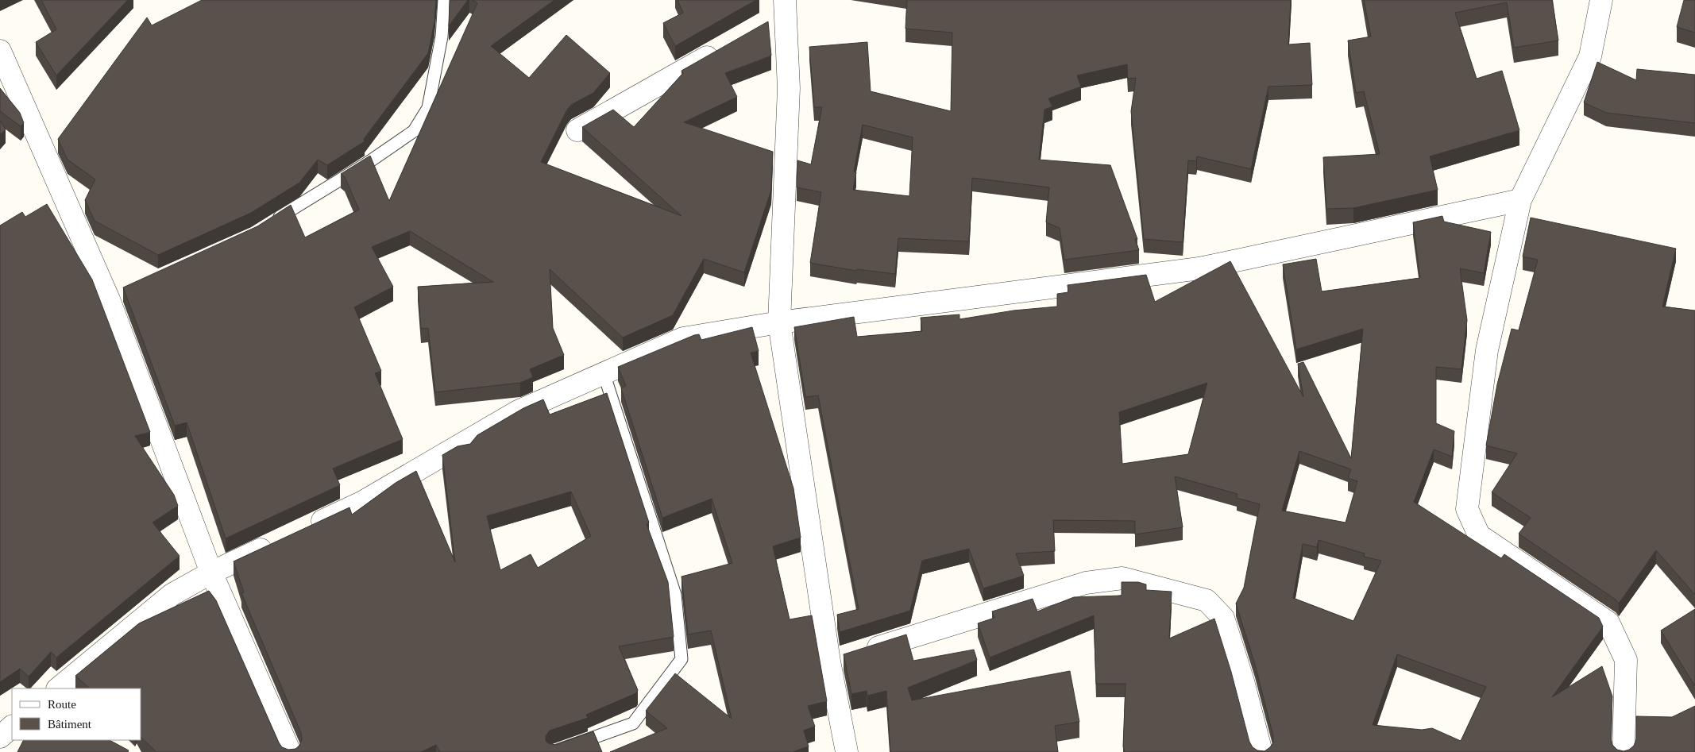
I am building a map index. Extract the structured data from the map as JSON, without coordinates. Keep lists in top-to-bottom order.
{
  "legend": ["Route", "Bâtiment"]
}
